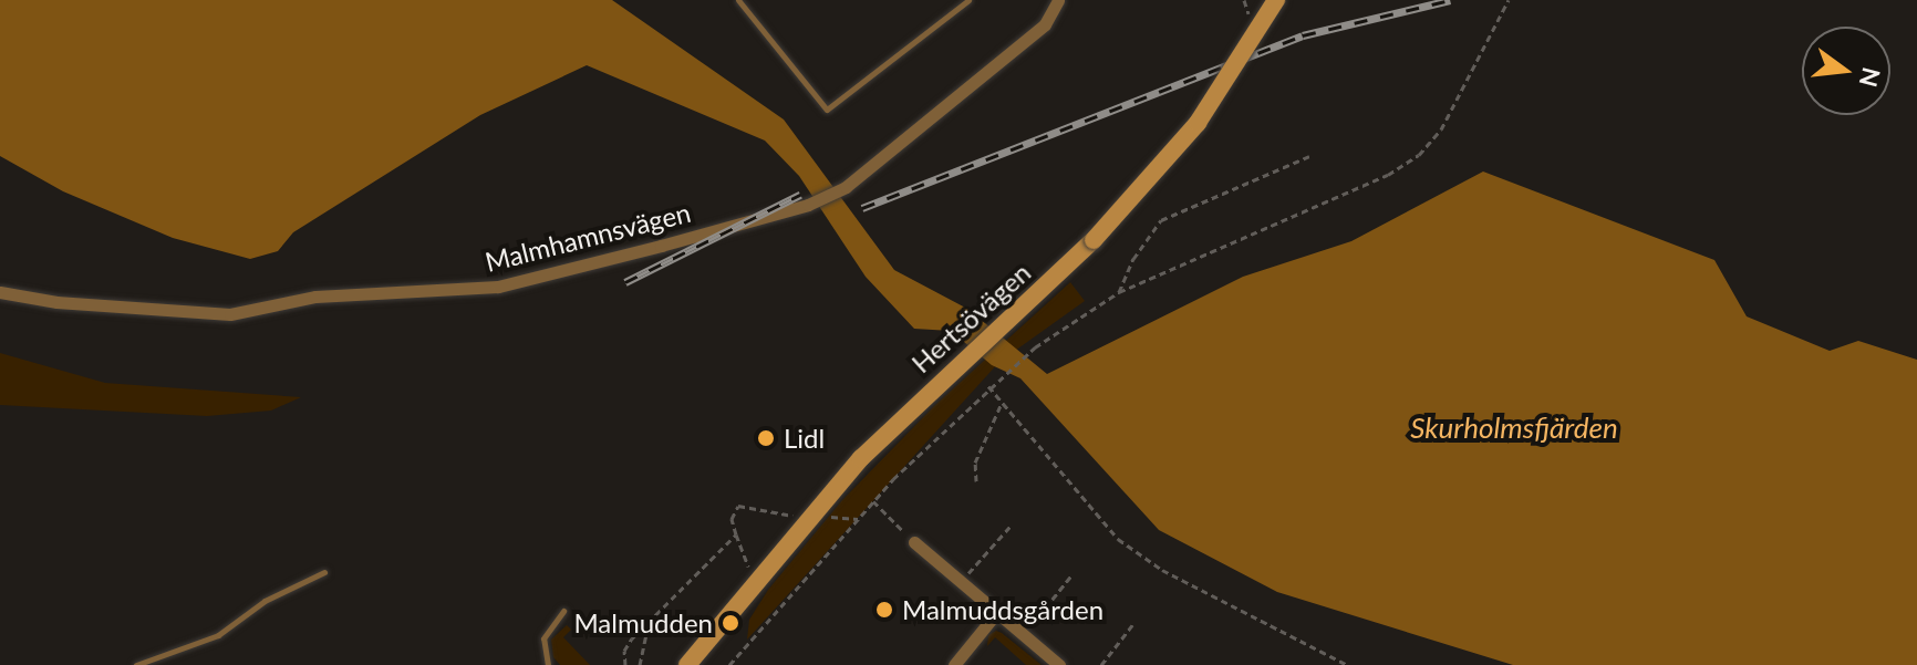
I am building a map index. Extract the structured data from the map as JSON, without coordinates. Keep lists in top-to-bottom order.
{
  "streets": {
    "main road": ["Hertsövägen"],
    "street": ["Malmhamnsvägen"]
  },
  "water": ["Skurholmsfjärden"],
  "places": ["Lidl", "Malmuddsgården", "Malmudden"],
  "north": "right"
}
